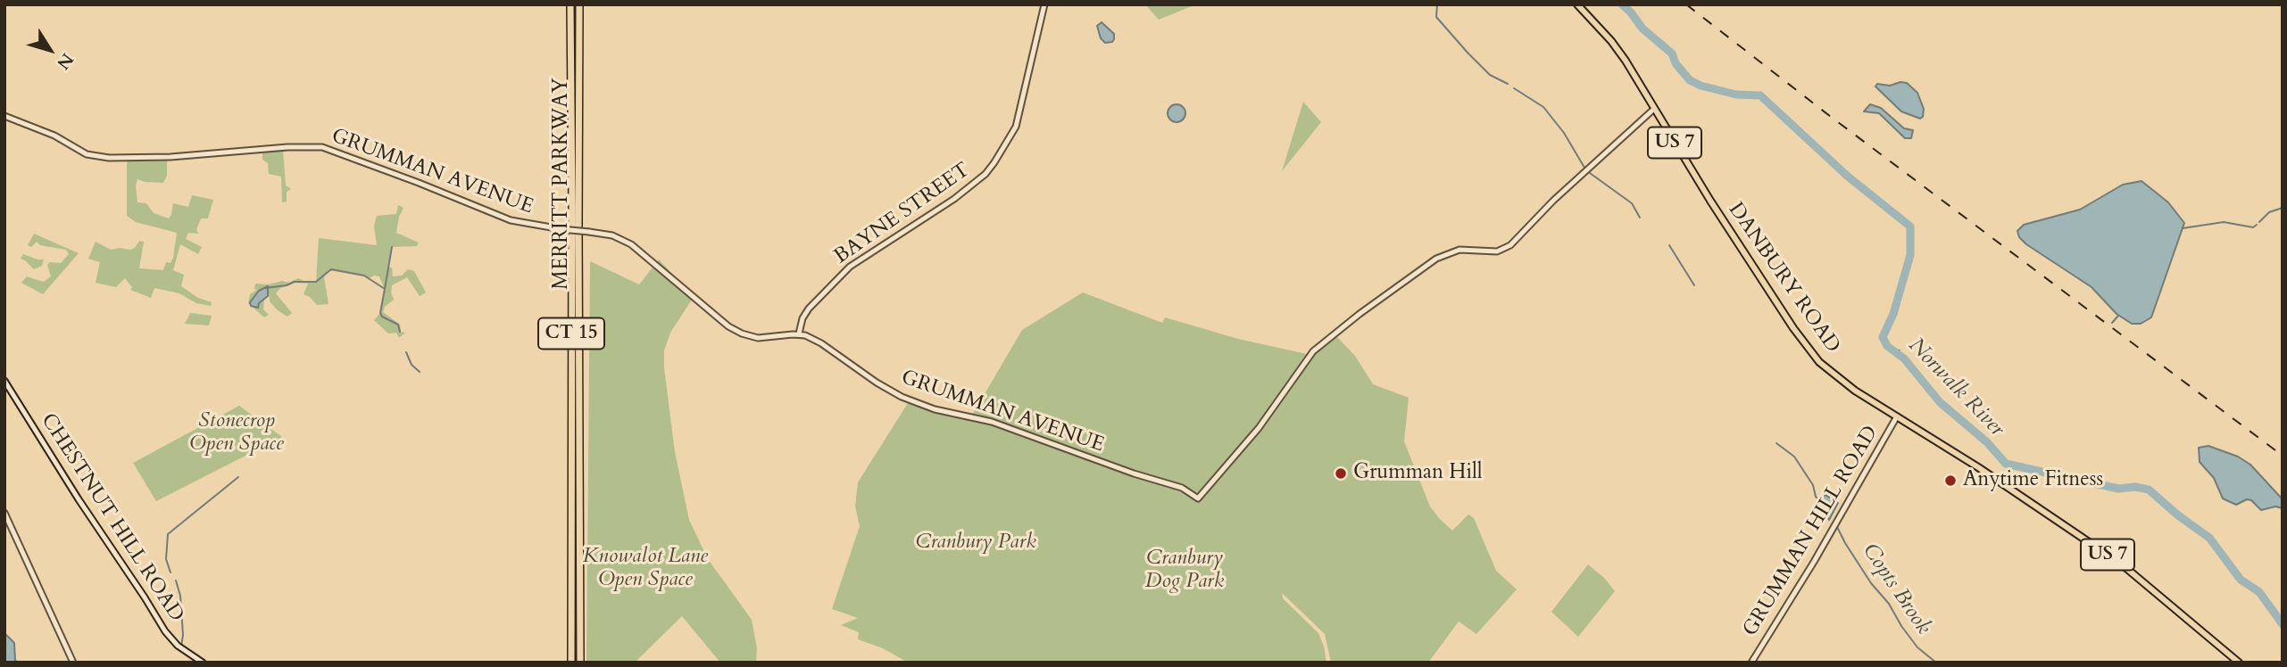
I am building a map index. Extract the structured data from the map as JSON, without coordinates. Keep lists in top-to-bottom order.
{
  "streets": {
    "highway": [
      "US 7",
      "MERRITT PARKWAY",
      "DANBURY ROAD",
      "CT 15"
    ],
    "street": [
      "GRUMMAN AVENUE",
      "BAYNE STREET",
      "CHESTNUT HILL ROAD",
      "GRUMMAN HILL ROAD"
    ]
  },
  "crossings": [
    ["GRUMMAN AVENUE", "BAYNE STREET"],
    ["GRUMMAN AVENUE", "DANBURY ROAD"],
    ["DANBURY ROAD", "GRUMMAN HILL ROAD"]
  ],
  "water": ["Norwalk River", "Copts Brook"],
  "parks": [
    "Stonecrop Open Space",
    "Cranbury Park",
    "Knowalot Lane Open Space",
    "Cranbury Dog Park"
  ],
  "places": ["Grumman Hill", "Anytime Fitness"],
  "north": "bottom right"
}
